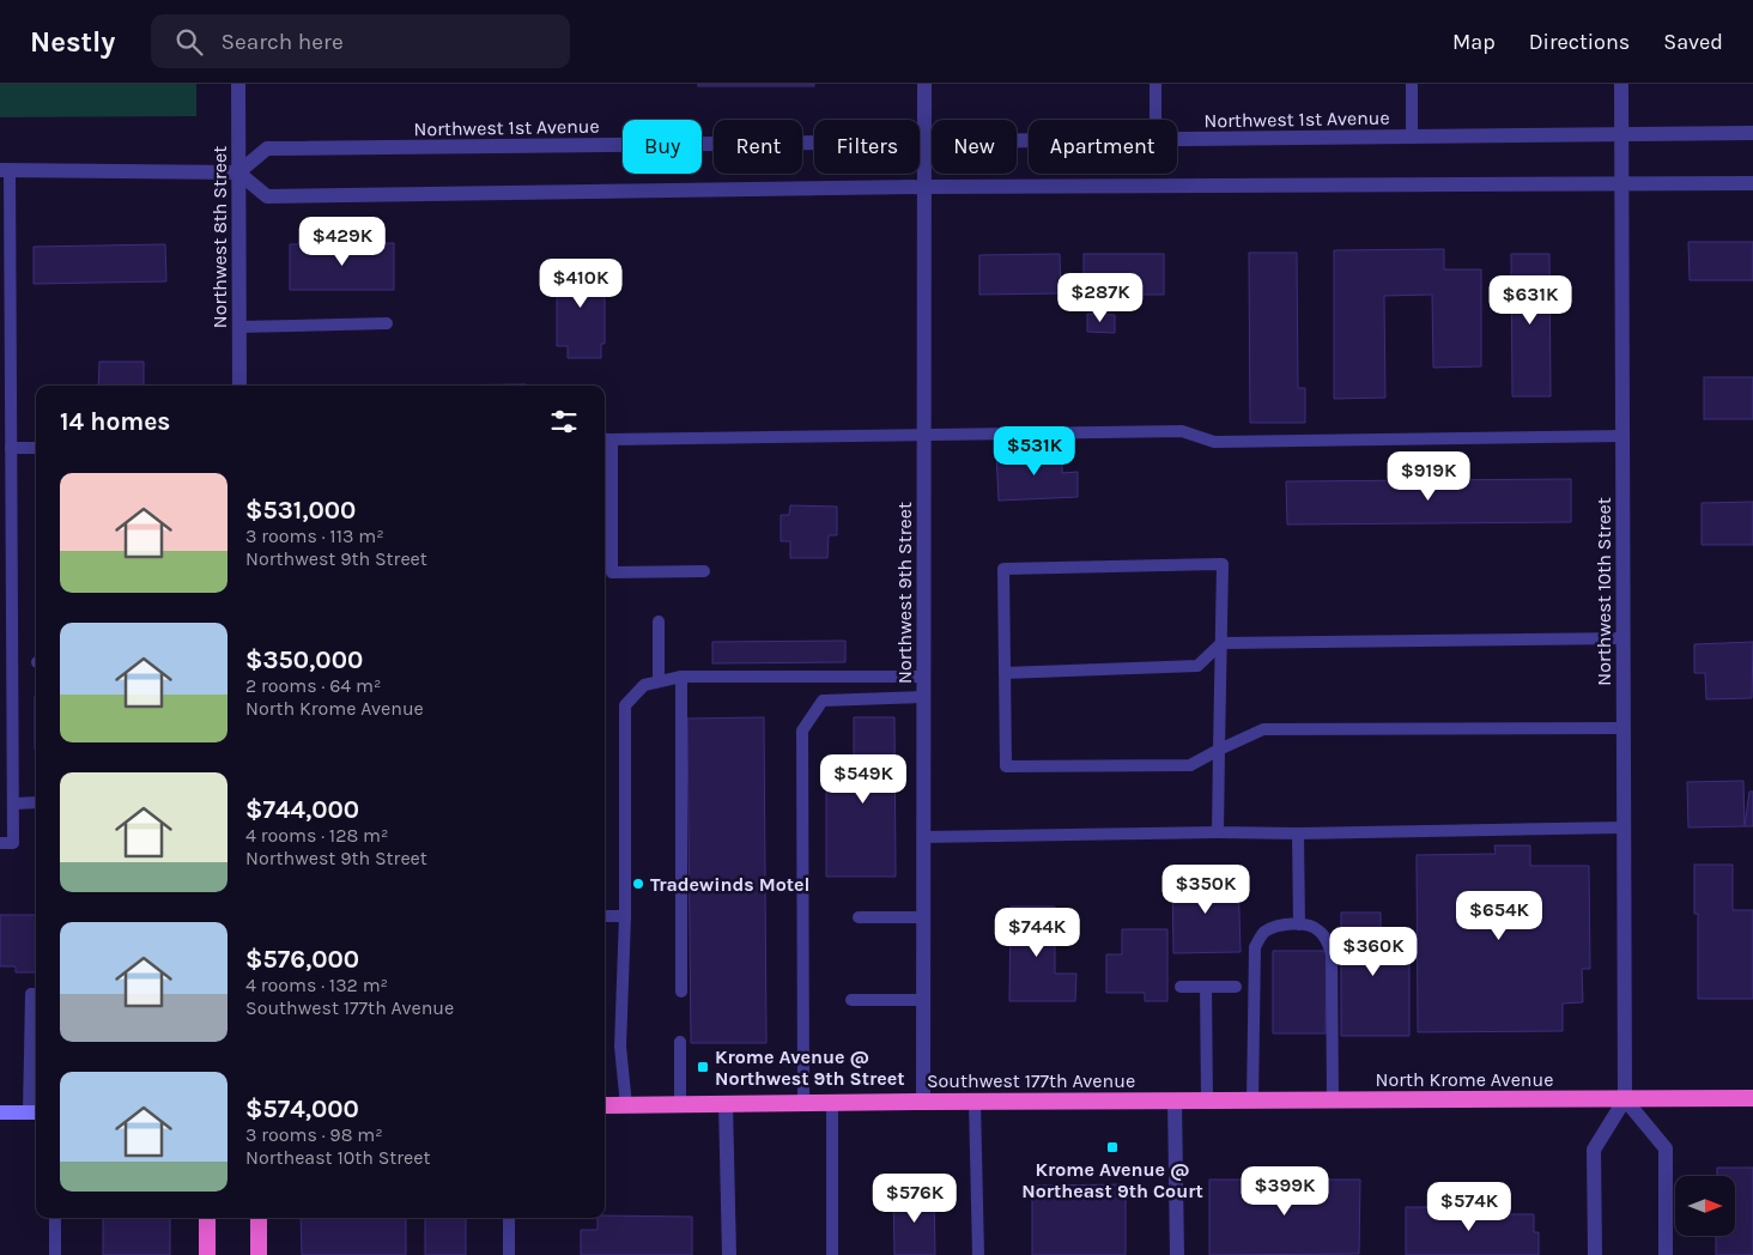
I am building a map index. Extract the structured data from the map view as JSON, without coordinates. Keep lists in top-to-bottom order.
{
  "streets": {
    "highway": ["North Krome Avenue", "Southwest 177th Avenue"],
    "street": [
      "Northwest 1st Avenue",
      "Northwest 8th Street",
      "Northwest 10th Street",
      "Northwest 9th Street"
    ]
  },
  "crossings": [
    ["Northwest 1st Avenue", "Northwest 8th Street"],
    ["Northwest 1st Avenue", "Northwest 10th Street"],
    ["Northwest 1st Avenue", "Northwest 9th Street"],
    ["Northwest 10th Street", "North Krome Avenue"],
    ["Northwest 9th Street", "Southwest 177th Avenue"],
    ["North Krome Avenue", "Southwest 177th Avenue"]
  ],
  "places": {
    "other": ["Tradewinds Motel"],
    "transit": ["Krome Avenue @ Northwest 9th Street", "Krome Avenue @ Northeast 9th Court"]
  },
  "north": "right",
  "page": {
    "header": "Nestly",
    "search": "Search here",
    "nav": ["Map", "Directions", "Saved"],
    "chip": [
      "Buy",
      "Rent",
      "Filters",
      "New",
      "Apartment"
    ],
    "price": [
      "$429K",
      "$410K",
      "$287K",
      "$631K",
      "$531K",
      "$919K",
      "$549K",
      "$350K",
      "$654K",
      "$744K",
      "$360K",
      "$399K",
      "$576K",
      "$574K"
    ],
    "heading": "14 homes",
    "list": [
      {
        "name": "$531,000",
        "note": "3 rooms · 113 m² · Northwest 9th Street"
      },
      {
        "name": "$350,000",
        "note": "2 rooms · 64 m² · North Krome Avenue"
      },
      {
        "name": "$744,000",
        "note": "4 rooms · 128 m² · Northwest 9th Street"
      },
      {
        "name": "$576,000",
        "note": "4 rooms · 132 m² · Southwest 177th Avenue"
      },
      {
        "name": "$574,000",
        "note": "3 rooms · 98 m² · Northeast 10th Street"
      }
    ]
  }
}
